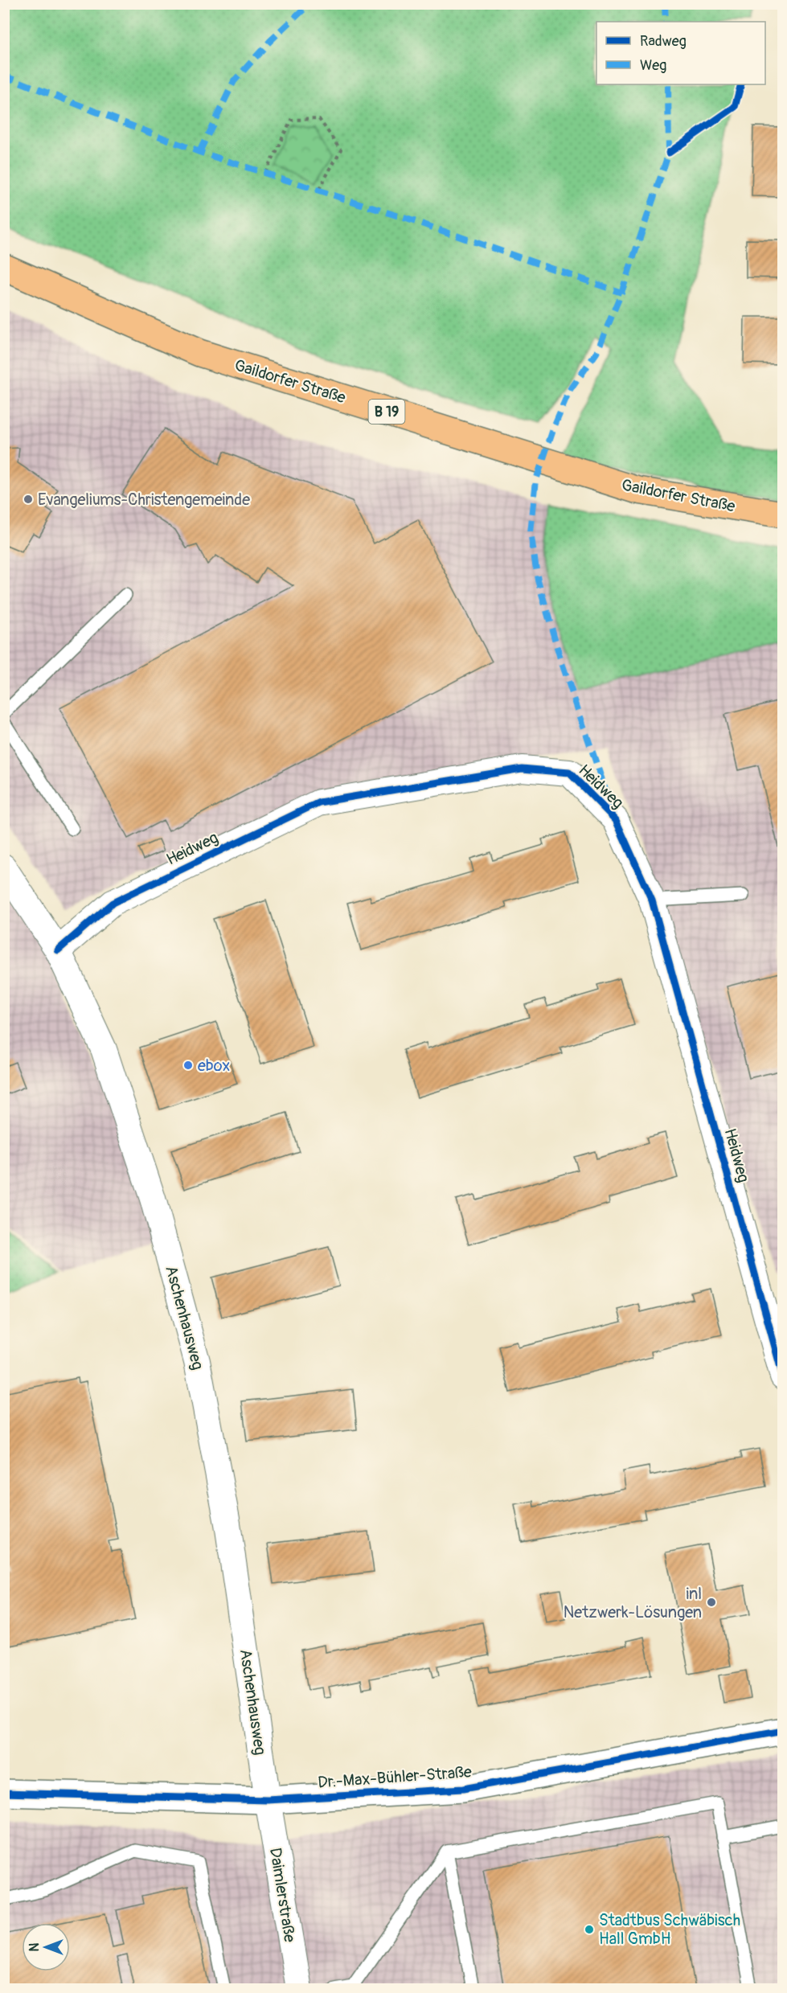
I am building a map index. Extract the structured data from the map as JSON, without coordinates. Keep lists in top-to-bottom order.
{
  "streets": {
    "main road": ["Gaildorfer Straße", "B 19"],
    "street": [
      "Heidweg",
      "Aschenhausweg",
      "Dr.-Max-Bühler-Straße",
      "Daimlerstraße"
    ]
  },
  "crossings": [
    ["Heidweg", "Aschenhausweg"],
    ["Aschenhausweg", "Dr.-Max-Bühler-Straße"],
    ["Aschenhausweg", "Daimlerstraße"],
    ["Dr.-Max-Bühler-Straße", "Daimlerstraße"]
  ],
  "places": [
    "Evangeliums-Christengemeinde",
    "ebox",
    "inl Netzwerk-Lösungen",
    "Stadtbus Schwäbisch Hall GmbH"
  ],
  "legend": ["Radweg", "Weg"],
  "north": "left"
}
